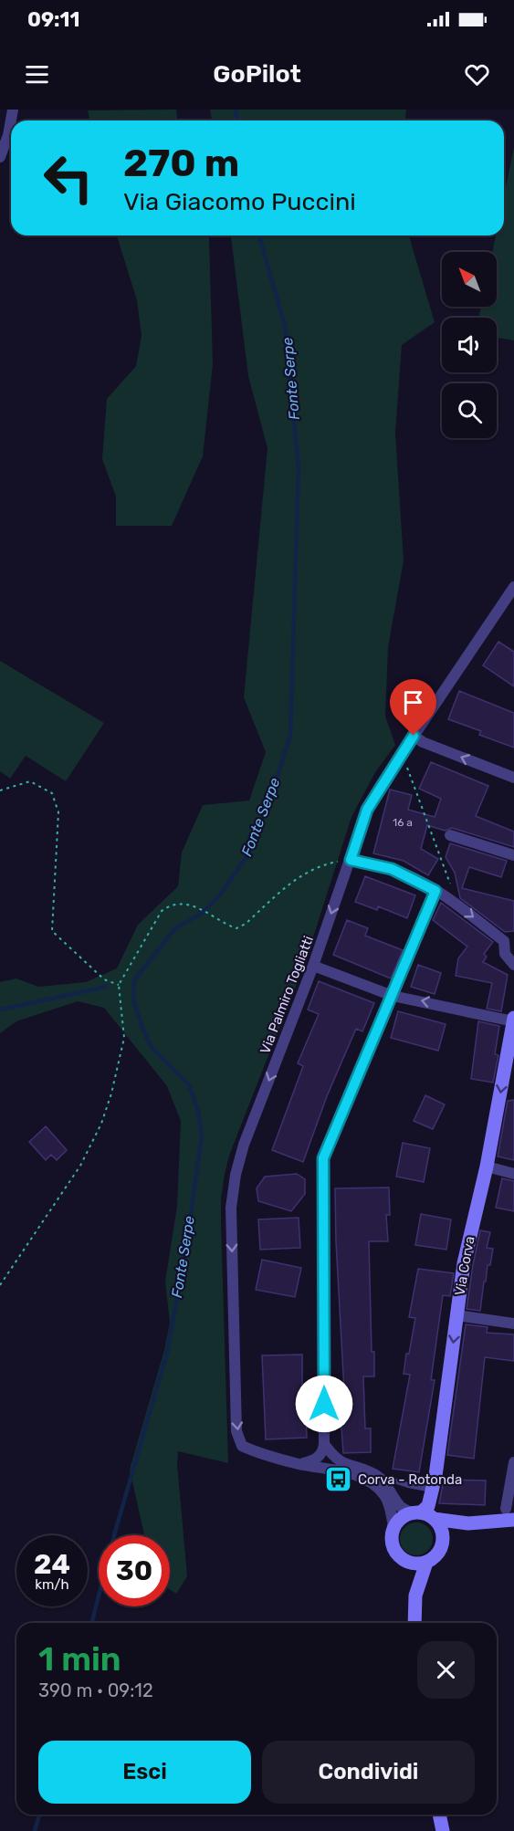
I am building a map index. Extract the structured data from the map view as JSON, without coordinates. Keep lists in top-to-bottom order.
{
  "streets": {
    "street": ["Via Palmiro Togliatti", "Via Corva"]
  },
  "water": ["Fonte Serpe"],
  "places": {
    "bus stop": ["Corva - Rotonda"]
  },
  "house_numbers": ["16 a"],
  "north": "top left",
  "page": {
    "status": "09:11",
    "header": "GoPilot",
    "turn": ["270 m", "Via Giacomo Puccini"],
    "speed": "24 km/h",
    "limit": "30",
    "heading": ["1 min", "390 m · 09:12"],
    "buttons": ["Esci", "Condividi"]
  }
}
